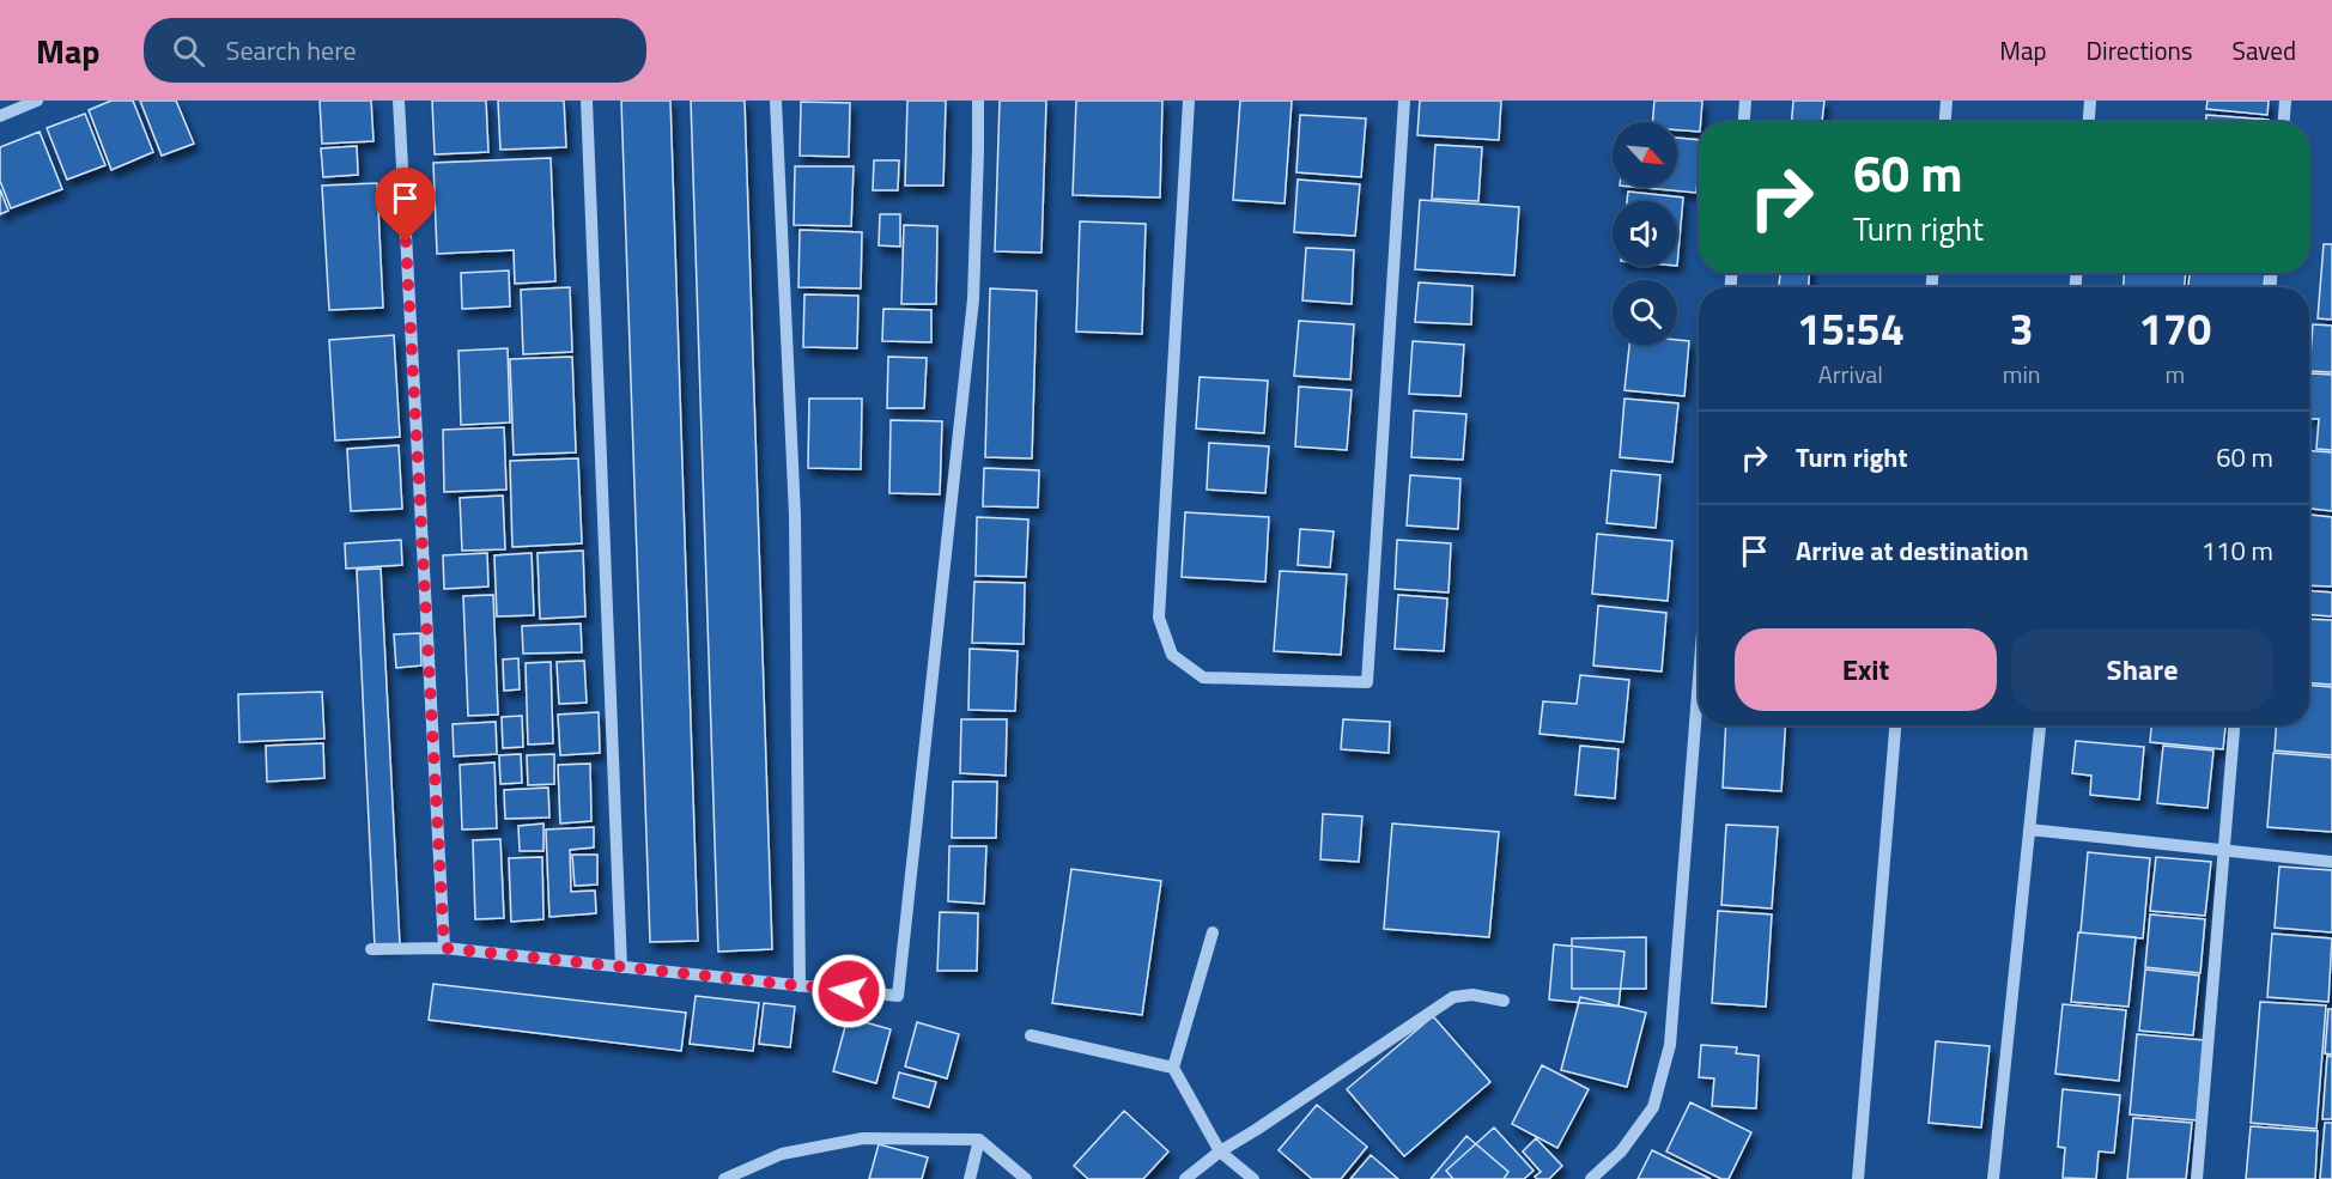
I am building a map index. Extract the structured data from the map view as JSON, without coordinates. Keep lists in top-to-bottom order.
{
  "north": "bottom right",
  "page": {
    "header": "Map",
    "search": "Search here",
    "nav": ["Map", "Directions", "Saved"],
    "turn": ["60 m", "Turn right"],
    "eta": [
      "15:54",
      "Arrival",
      "3",
      "min",
      "170",
      "m"
    ],
    "list": [
      {
        "name": "Turn right",
        "value": "60 m"
      },
      {
        "name": "Arrive at destination",
        "value": "110 m"
      }
    ],
    "buttons": ["Exit", "Share"]
  }
}
